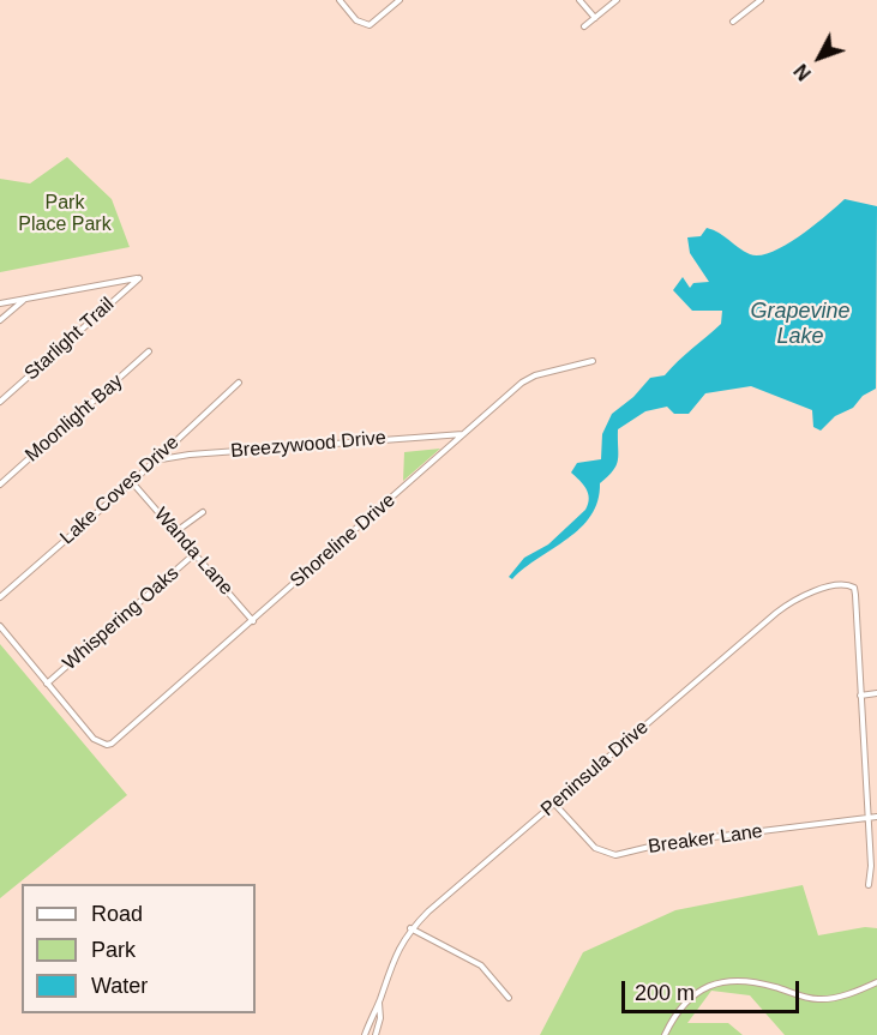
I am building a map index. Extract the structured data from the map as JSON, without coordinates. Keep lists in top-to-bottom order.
{
  "streets": {
    "street": [
      "Starlight Trail",
      "Moonlight Bay",
      "Breezywood Drive",
      "Lake Coves Drive",
      "Shoreline Drive",
      "Wanda Lane",
      "Whispering Oaks",
      "Peninsula Drive",
      "Breaker Lane"
    ]
  },
  "crossings": [
    ["Breezywood Drive", "Lake Coves Drive"],
    ["Breezywood Drive", "Shoreline Drive"],
    ["Lake Coves Drive", "Wanda Lane"],
    ["Shoreline Drive", "Wanda Lane"],
    ["Shoreline Drive", "Whispering Oaks"],
    ["Wanda Lane", "Whispering Oaks"],
    ["Peninsula Drive", "Breaker Lane"]
  ],
  "water": ["Grapevine Lake"],
  "parks": ["Park Place Park"],
  "legend": ["Road", "Park", "Water"],
  "scale_bar": "200 m",
  "north": "bottom left"
}
